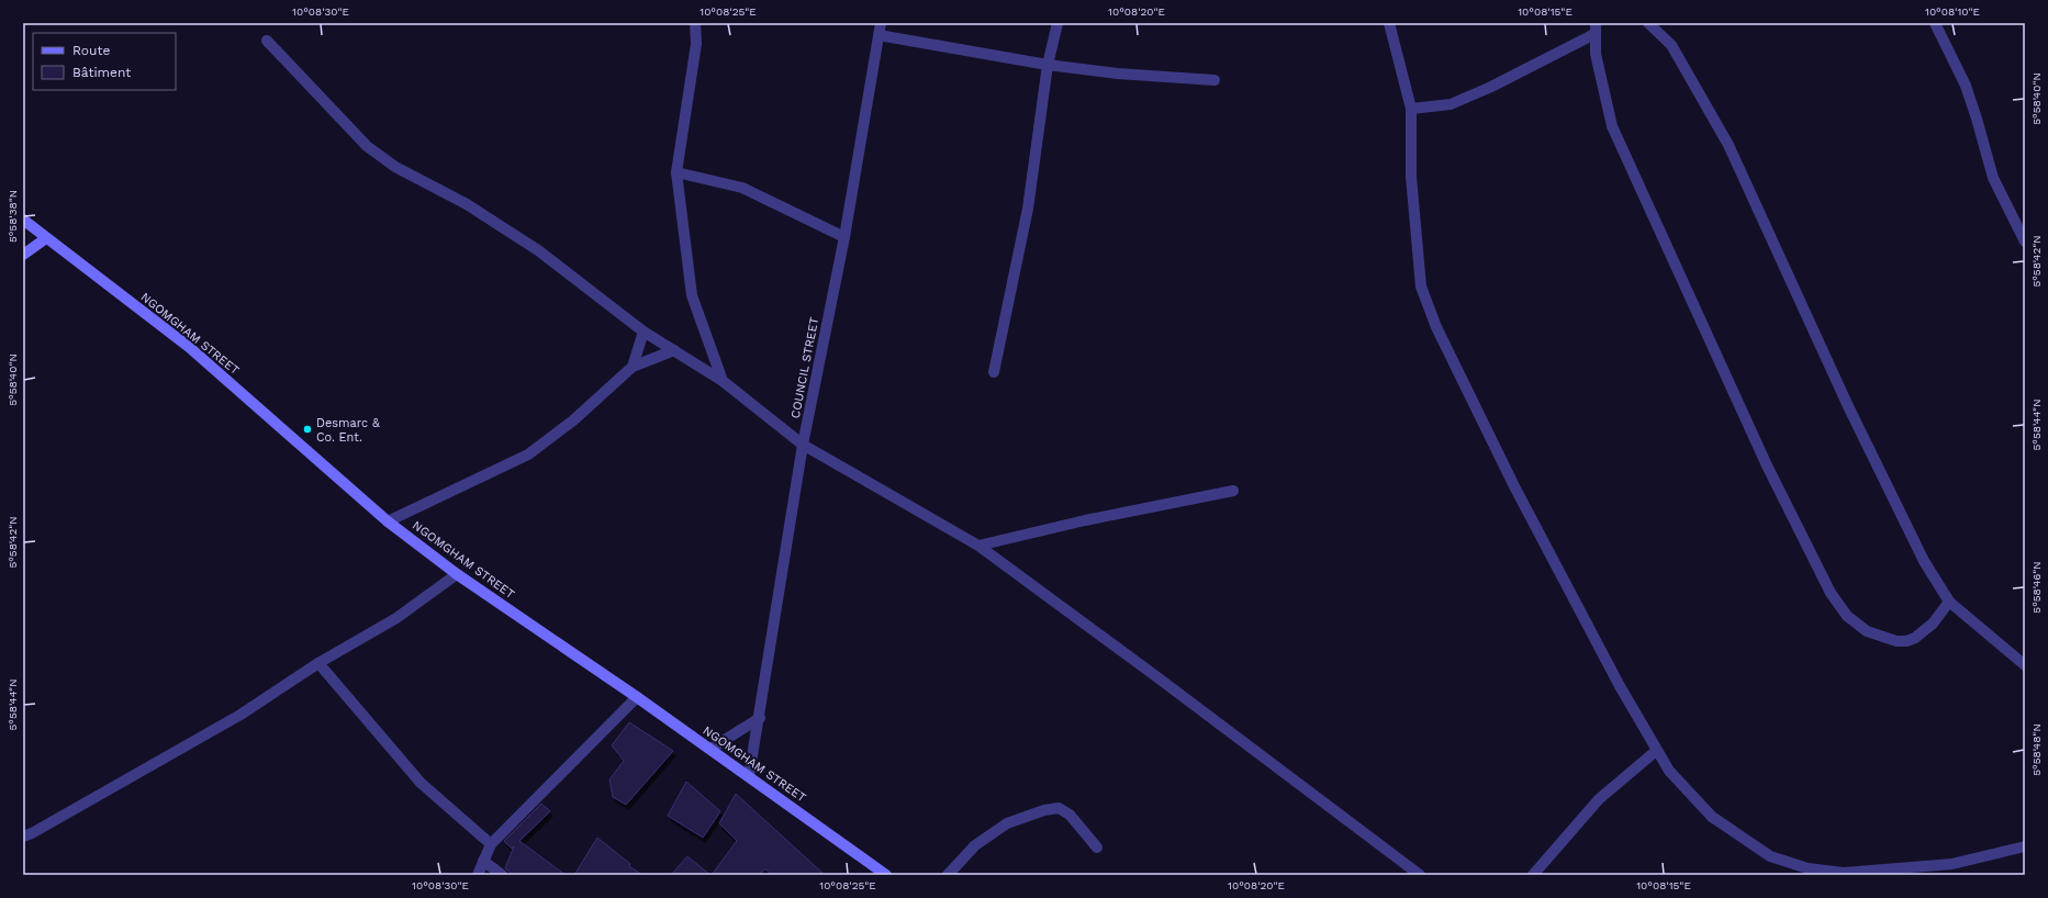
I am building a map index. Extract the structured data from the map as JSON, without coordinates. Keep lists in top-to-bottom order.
{
  "streets": {
    "main road": ["NGOMGHAM STREET"],
    "street": ["COUNCIL STREET"]
  },
  "crossings": [
    ["NGOMGHAM STREET", "COUNCIL STREET"]
  ],
  "places": ["Desmarc & Co. Ent."],
  "legend": ["Route", "Bâtiment"],
  "coordinates": [
    "10°08'30\"E",
    "10°08'25\"E",
    "10°08'20\"E",
    "10°08'15\"E",
    "10°08'10\"E",
    "5°58'40\"N",
    "5°58'38\"N",
    "5°58'42\"N",
    "5°58'44\"N",
    "5°58'46\"N",
    "5°58'48\"N"
  ]
}
